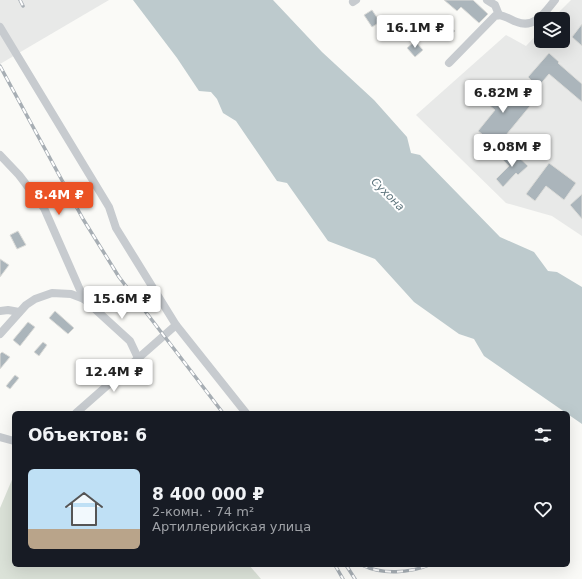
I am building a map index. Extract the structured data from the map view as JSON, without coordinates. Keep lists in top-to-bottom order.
{
  "water": ["Сухона"],
  "page": {
    "price": [
      "16.1M ₽",
      "6.82M ₽",
      "9.08M ₽",
      "8.4M ₽",
      "15.6M ₽",
      "12.4M ₽"
    ],
    "heading": "Объектов: 6",
    "list": [
      {
        "name": "8 400 000 ₽",
        "note": "2-комн. · 74 m² · Артиллерийская улица"
      }
    ]
  }
}
